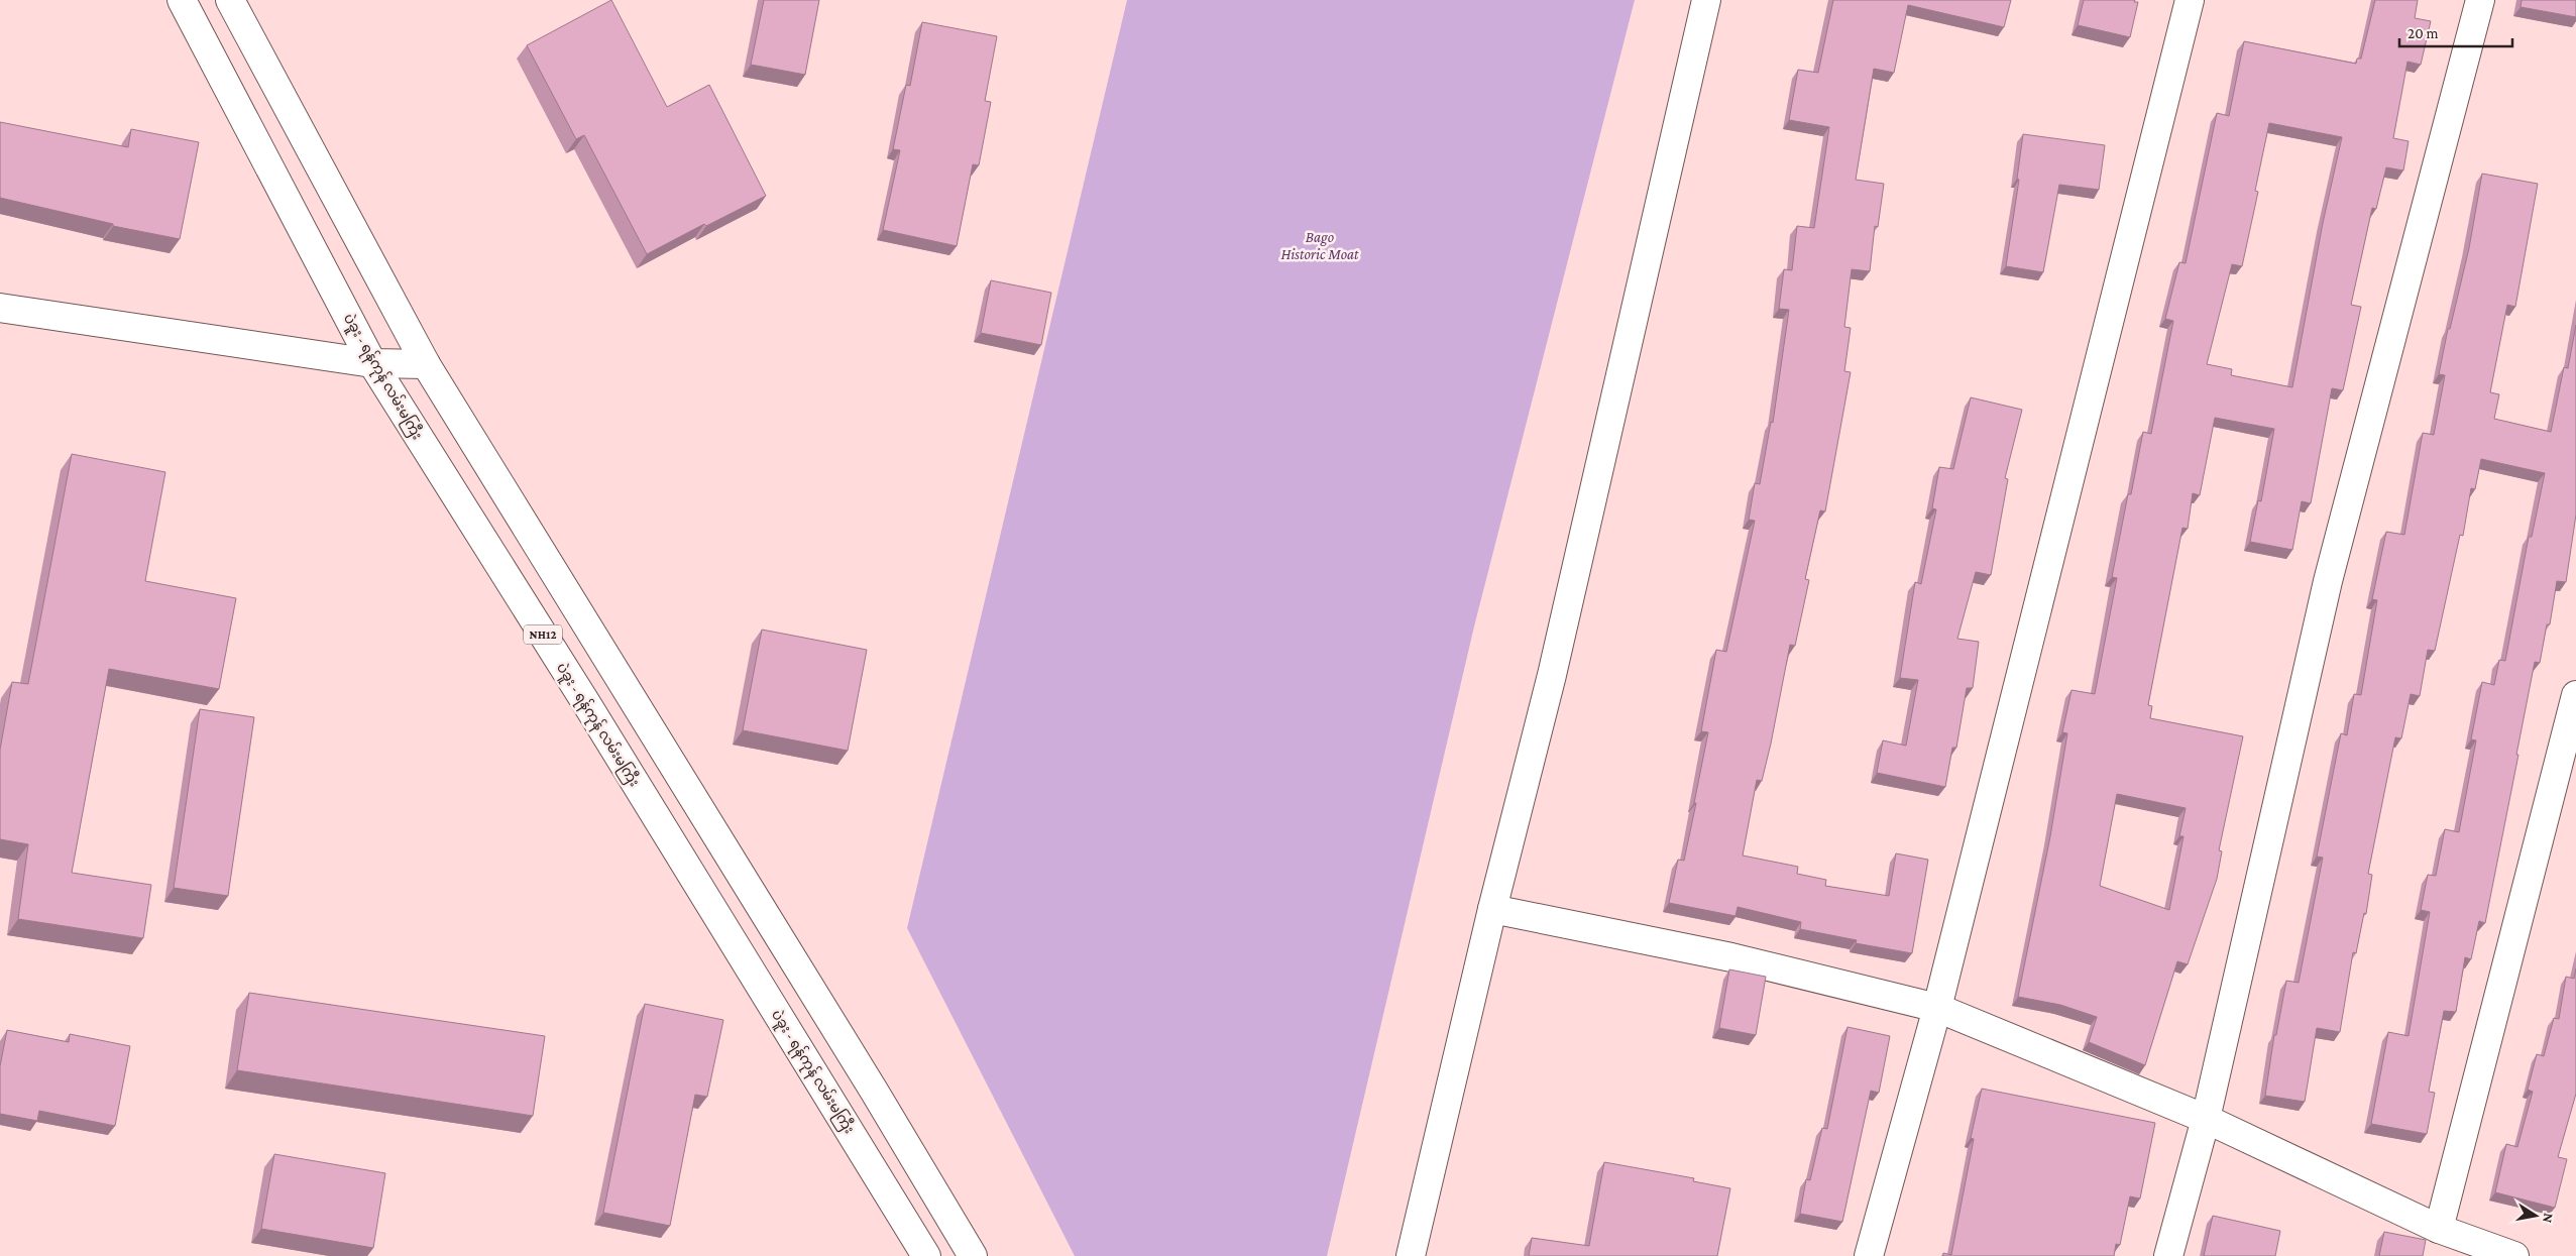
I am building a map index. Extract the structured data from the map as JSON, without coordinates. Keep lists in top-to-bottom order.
{
  "streets": {
    "main road": ["ပဲခူး - ရန်ကုန် လမ်းမကြီး", "NH12"]
  },
  "water": ["Bago Historic Moat"],
  "scale_bar": "20 m",
  "north": "right"
}
